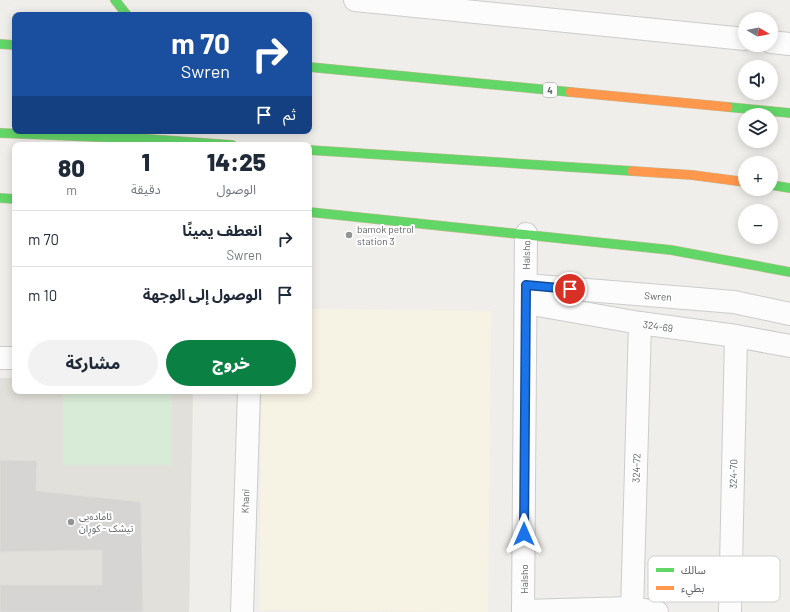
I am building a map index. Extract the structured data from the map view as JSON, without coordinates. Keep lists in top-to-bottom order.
{
  "streets": {
    "highway": ["4"],
    "street": [
      "Halsho",
      "Swren",
      "324-69",
      "324-72",
      "324-70",
      "Khani"
    ]
  },
  "crossings": [
    ["Halsho", "Swren"],
    ["Halsho", "324-69"],
    ["Swren", "324-69"],
    ["324-69", "324-72"],
    ["324-69", "324-70"]
  ],
  "places": ["bamok petrol station 3", "ئامادەیی تیشک - کوڕان"],
  "legend": ["سالك", "بطيء"],
  "north": "right",
  "page": {
    "map_buttons": ["+", "−"],
    "turn": ["70 m", "Swren"],
    "then": "ثم",
    "eta": [
      "14:25",
      "الوصول",
      "1",
      "دقيقة",
      "80",
      "m"
    ],
    "list": [
      {
        "name": "انعطف يمينًا",
        "note": "Swren",
        "value": "70 m"
      },
      {
        "name": "الوصول إلى الوجهة",
        "value": "10 m"
      }
    ],
    "buttons": ["خروج", "مشاركة"]
  }
}
